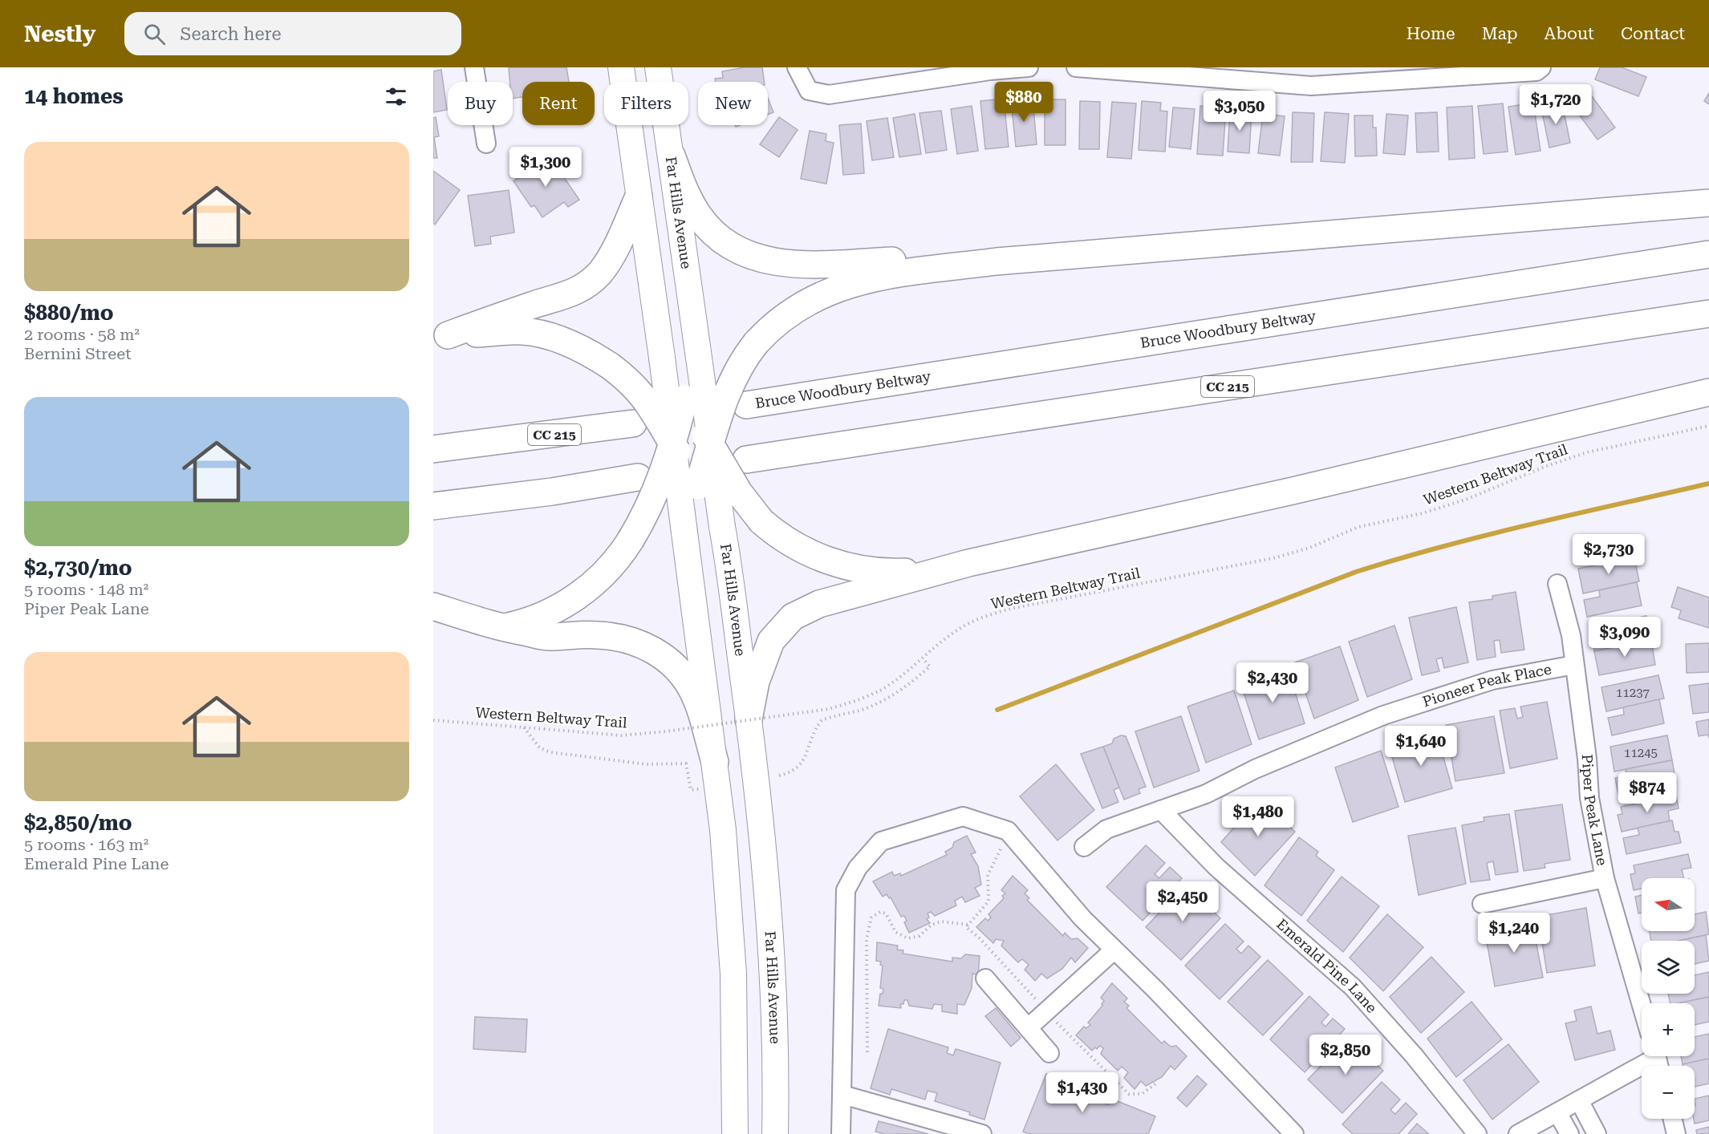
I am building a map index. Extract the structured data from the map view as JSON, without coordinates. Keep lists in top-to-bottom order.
{
  "streets": {
    "highway": ["Bruce Woodbury Beltway", "CC 215"],
    "main road": ["Far Hills Avenue"],
    "street": ["Pioneer Peak Place", "Piper Peak Lane", "Emerald Pine Lane"],
    "path": ["Western Beltway Trail"]
  },
  "crossings": [
    ["Pioneer Peak Place", "Piper Peak Lane"],
    ["Pioneer Peak Place", "Emerald Pine Lane"]
  ],
  "house_numbers": ["11237", "11245"],
  "north": "left",
  "page": {
    "header": "Nestly",
    "search": "Search here",
    "nav": [
      "Home",
      "Map",
      "About",
      "Contact"
    ],
    "heading": "14 homes",
    "price": [
      "$880",
      "$1,720",
      "$3,050",
      "$1,300",
      "$2,730",
      "$3,090",
      "$2,430",
      "$1,640",
      "$874",
      "$1,480",
      "$2,450",
      "$1,240",
      "$2,850",
      "$1,430"
    ],
    "chip": [
      "Buy",
      "Rent",
      "Filters",
      "New"
    ],
    "list": [
      {
        "name": "$880/mo",
        "note": "2 rooms · 58 m² · Bernini Street"
      },
      {
        "name": "$2,730/mo",
        "note": "5 rooms · 148 m² · Piper Peak Lane"
      },
      {
        "name": "$2,850/mo",
        "note": "5 rooms · 163 m² · Emerald Pine Lane"
      }
    ],
    "map_buttons": ["+", "−"]
  }
}
